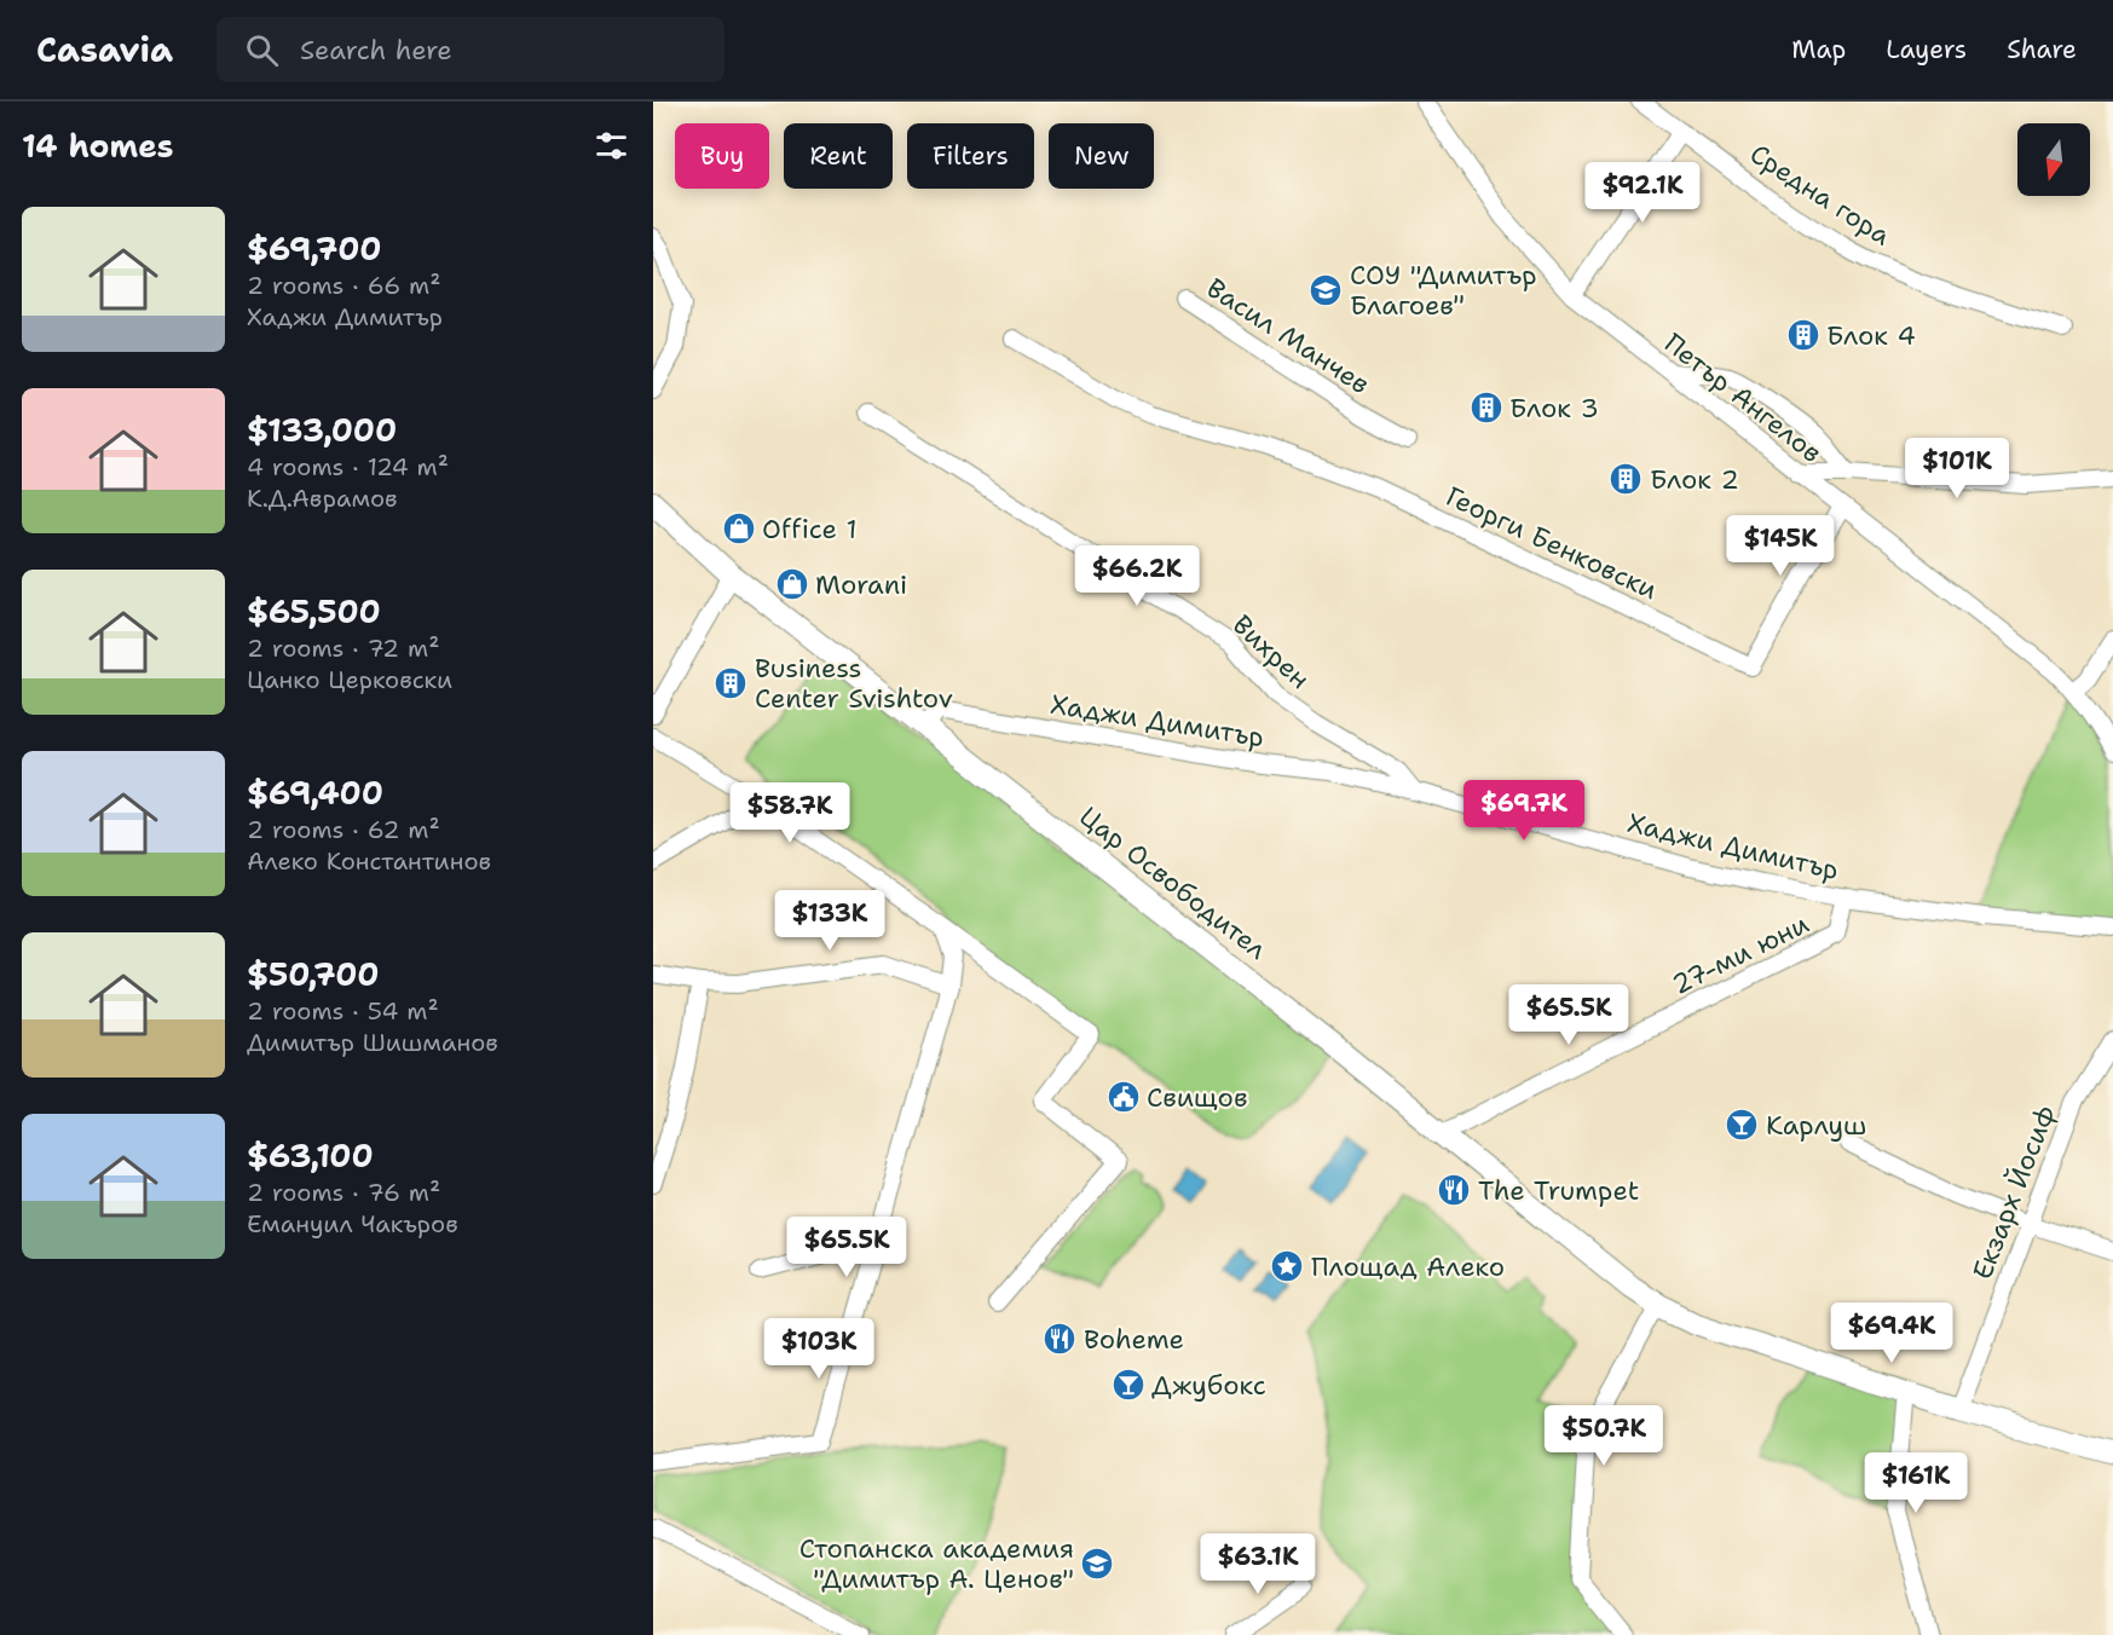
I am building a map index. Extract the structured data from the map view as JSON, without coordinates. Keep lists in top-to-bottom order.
{
  "streets": {
    "street": [
      "Средна гора",
      "Васил Манчев",
      "Петър Ангелов",
      "Георги Бенковски",
      "Вихрен",
      "Хаджи Димитър",
      "Цар Освободител",
      "27-ми юни",
      "Екзарх Йосиф"
    ]
  },
  "crossings": [
    ["Петър Ангелов", "Георги Бенковски"],
    ["Вихрен", "Хаджи Димитър"],
    ["Хаджи Димитър", "Цар Освободител"],
    ["Хаджи Димитър", "27-ми юни"],
    ["Цар Освободител", "27-ми юни"],
    ["Цар Освободител", "Екзарх Йосиф"]
  ],
  "places": {
    "school or university": ["СОУ \"Димитър Благоев\"", "Стопанска академия \"Димитър А. Ценов\""],
    "building": [
      "Блок 4",
      "Блок 3",
      "Блок 2",
      "Business Center Svishtov"
    ],
    "shop": ["Office 1", "Morani"],
    "public building": ["Свищов"],
    "bar": ["Карлуш", "Джубокс"],
    "restaurant": ["The Trumpet", "Boheme"],
    "place": ["Площад Алеко"]
  },
  "north": "bottom",
  "page": {
    "header": "Casavia",
    "search": "Search here",
    "nav": ["Map", "Layers", "Share"],
    "heading": "14 homes",
    "chip": [
      "Buy",
      "Rent",
      "Filters",
      "New"
    ],
    "price": [
      "$92.1K",
      "$101K",
      "$145K",
      "$66.2K",
      "$69.7K",
      "$58.7K",
      "$133K",
      "$65.5K",
      "$65.5K",
      "$69.4K",
      "$103K",
      "$50.7K",
      "$161K",
      "$63.1K"
    ],
    "list": [
      {
        "name": "$69,700",
        "note": "2 rooms · 66 m² · Хаджи Димитър"
      },
      {
        "name": "$133,000",
        "note": "4 rooms · 124 m² · К.Д.Аврамов"
      },
      {
        "name": "$65,500",
        "note": "2 rooms · 72 m² · Цанко Церковски"
      },
      {
        "name": "$69,400",
        "note": "2 rooms · 62 m² · Алеко Константинов"
      },
      {
        "name": "$50,700",
        "note": "2 rooms · 54 m² · Димитър Шишманов"
      },
      {
        "name": "$63,100",
        "note": "2 rooms · 76 m² · Емануил Чакъров"
      }
    ]
  }
}
